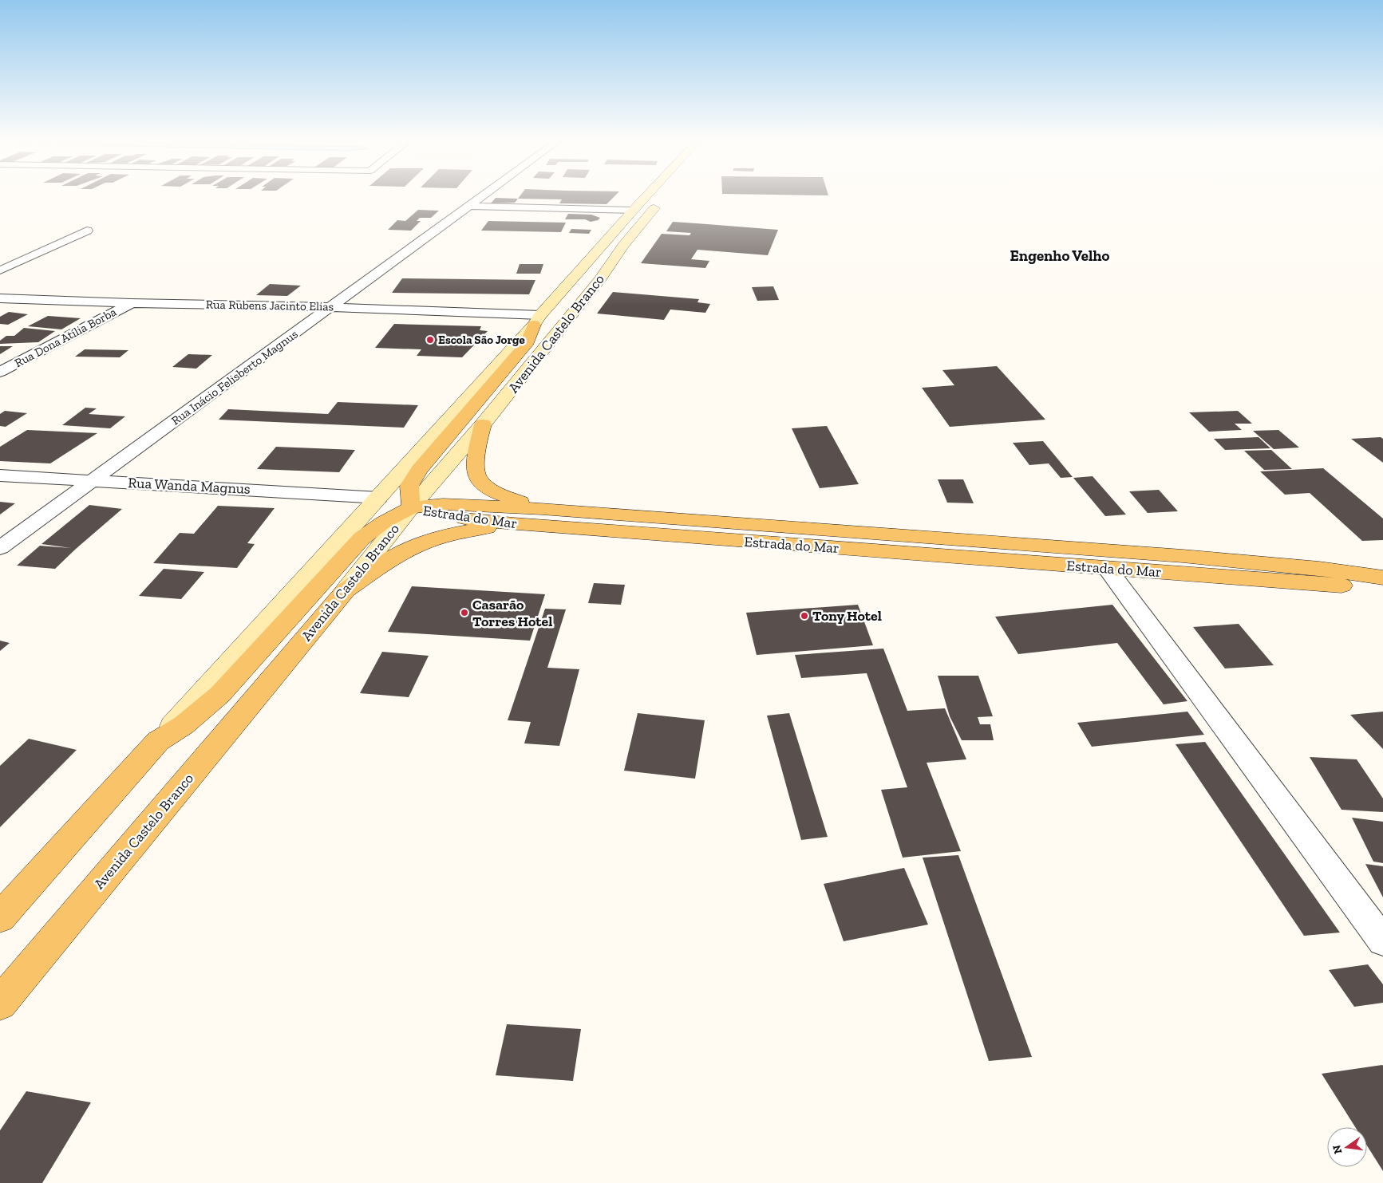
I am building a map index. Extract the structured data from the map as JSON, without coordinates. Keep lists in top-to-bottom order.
{
  "streets": {
    "main road": ["Avenida Castelo Branco", "Estrada do Mar"],
    "street": [
      "Rua Rubens Jacinto Elias",
      "Rua Dona Atília Borba",
      "Rua Inácio Felisberto Magnus",
      "Rua Wanda Magnus"
    ]
  },
  "crossings": [
    ["Rua Rubens Jacinto Elias", "Avenida Castelo Branco"],
    ["Rua Rubens Jacinto Elias", "Rua Dona Atília Borba"],
    ["Rua Rubens Jacinto Elias", "Rua Inácio Felisberto Magnus"],
    ["Avenida Castelo Branco", "Rua Wanda Magnus"],
    ["Avenida Castelo Branco", "Estrada do Mar"],
    ["Rua Inácio Felisberto Magnus", "Rua Wanda Magnus"]
  ],
  "districts": ["Engenho Velho"],
  "places": ["Escola São Jorge", "Casarão Torres Hotel", "Tony Hotel"],
  "north": "left"
}
